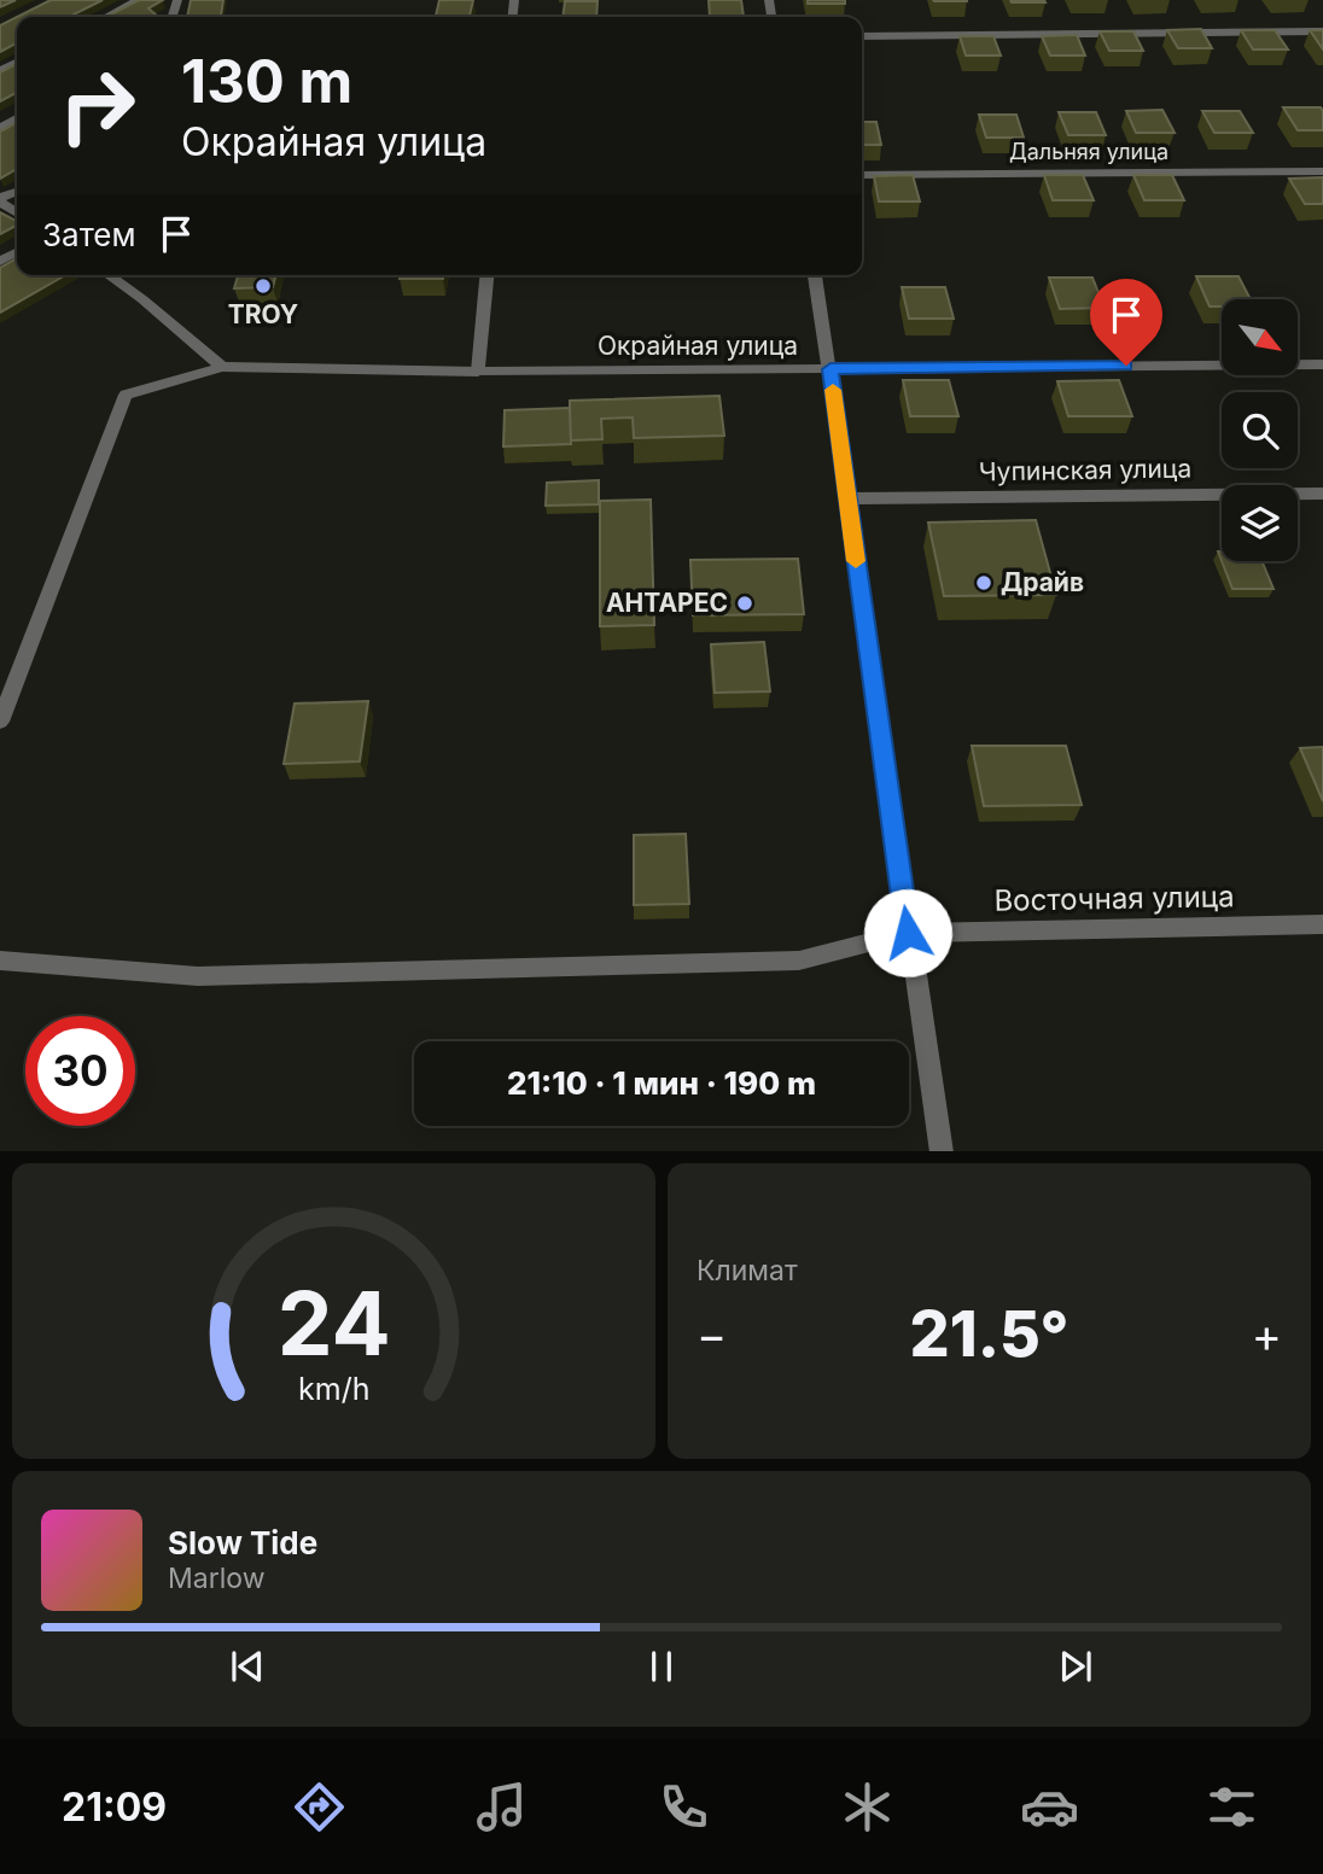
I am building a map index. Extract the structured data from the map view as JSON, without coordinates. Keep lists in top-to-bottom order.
{
  "streets": {
    "street": [
      "Дальняя улица",
      "Окрайная улица",
      "Чупинская улица",
      "Восточная улица"
    ]
  },
  "places": ["TROY", "Драйв", "АНТАРЕС"],
  "north": "bottom right",
  "page": {
    "turn": ["130 m", "Окрайная улица"],
    "then": "Затем",
    "limit": "30",
    "trip": "21:10 · 1 мин · 190 m",
    "tile": "Климат",
    "heat": ["−", "21.5°", "+"],
    "song": ["Slow Tide", "Marlow"],
    "tabs": "21:09",
    "gauge": ["24", "km/h"]
  }
}
